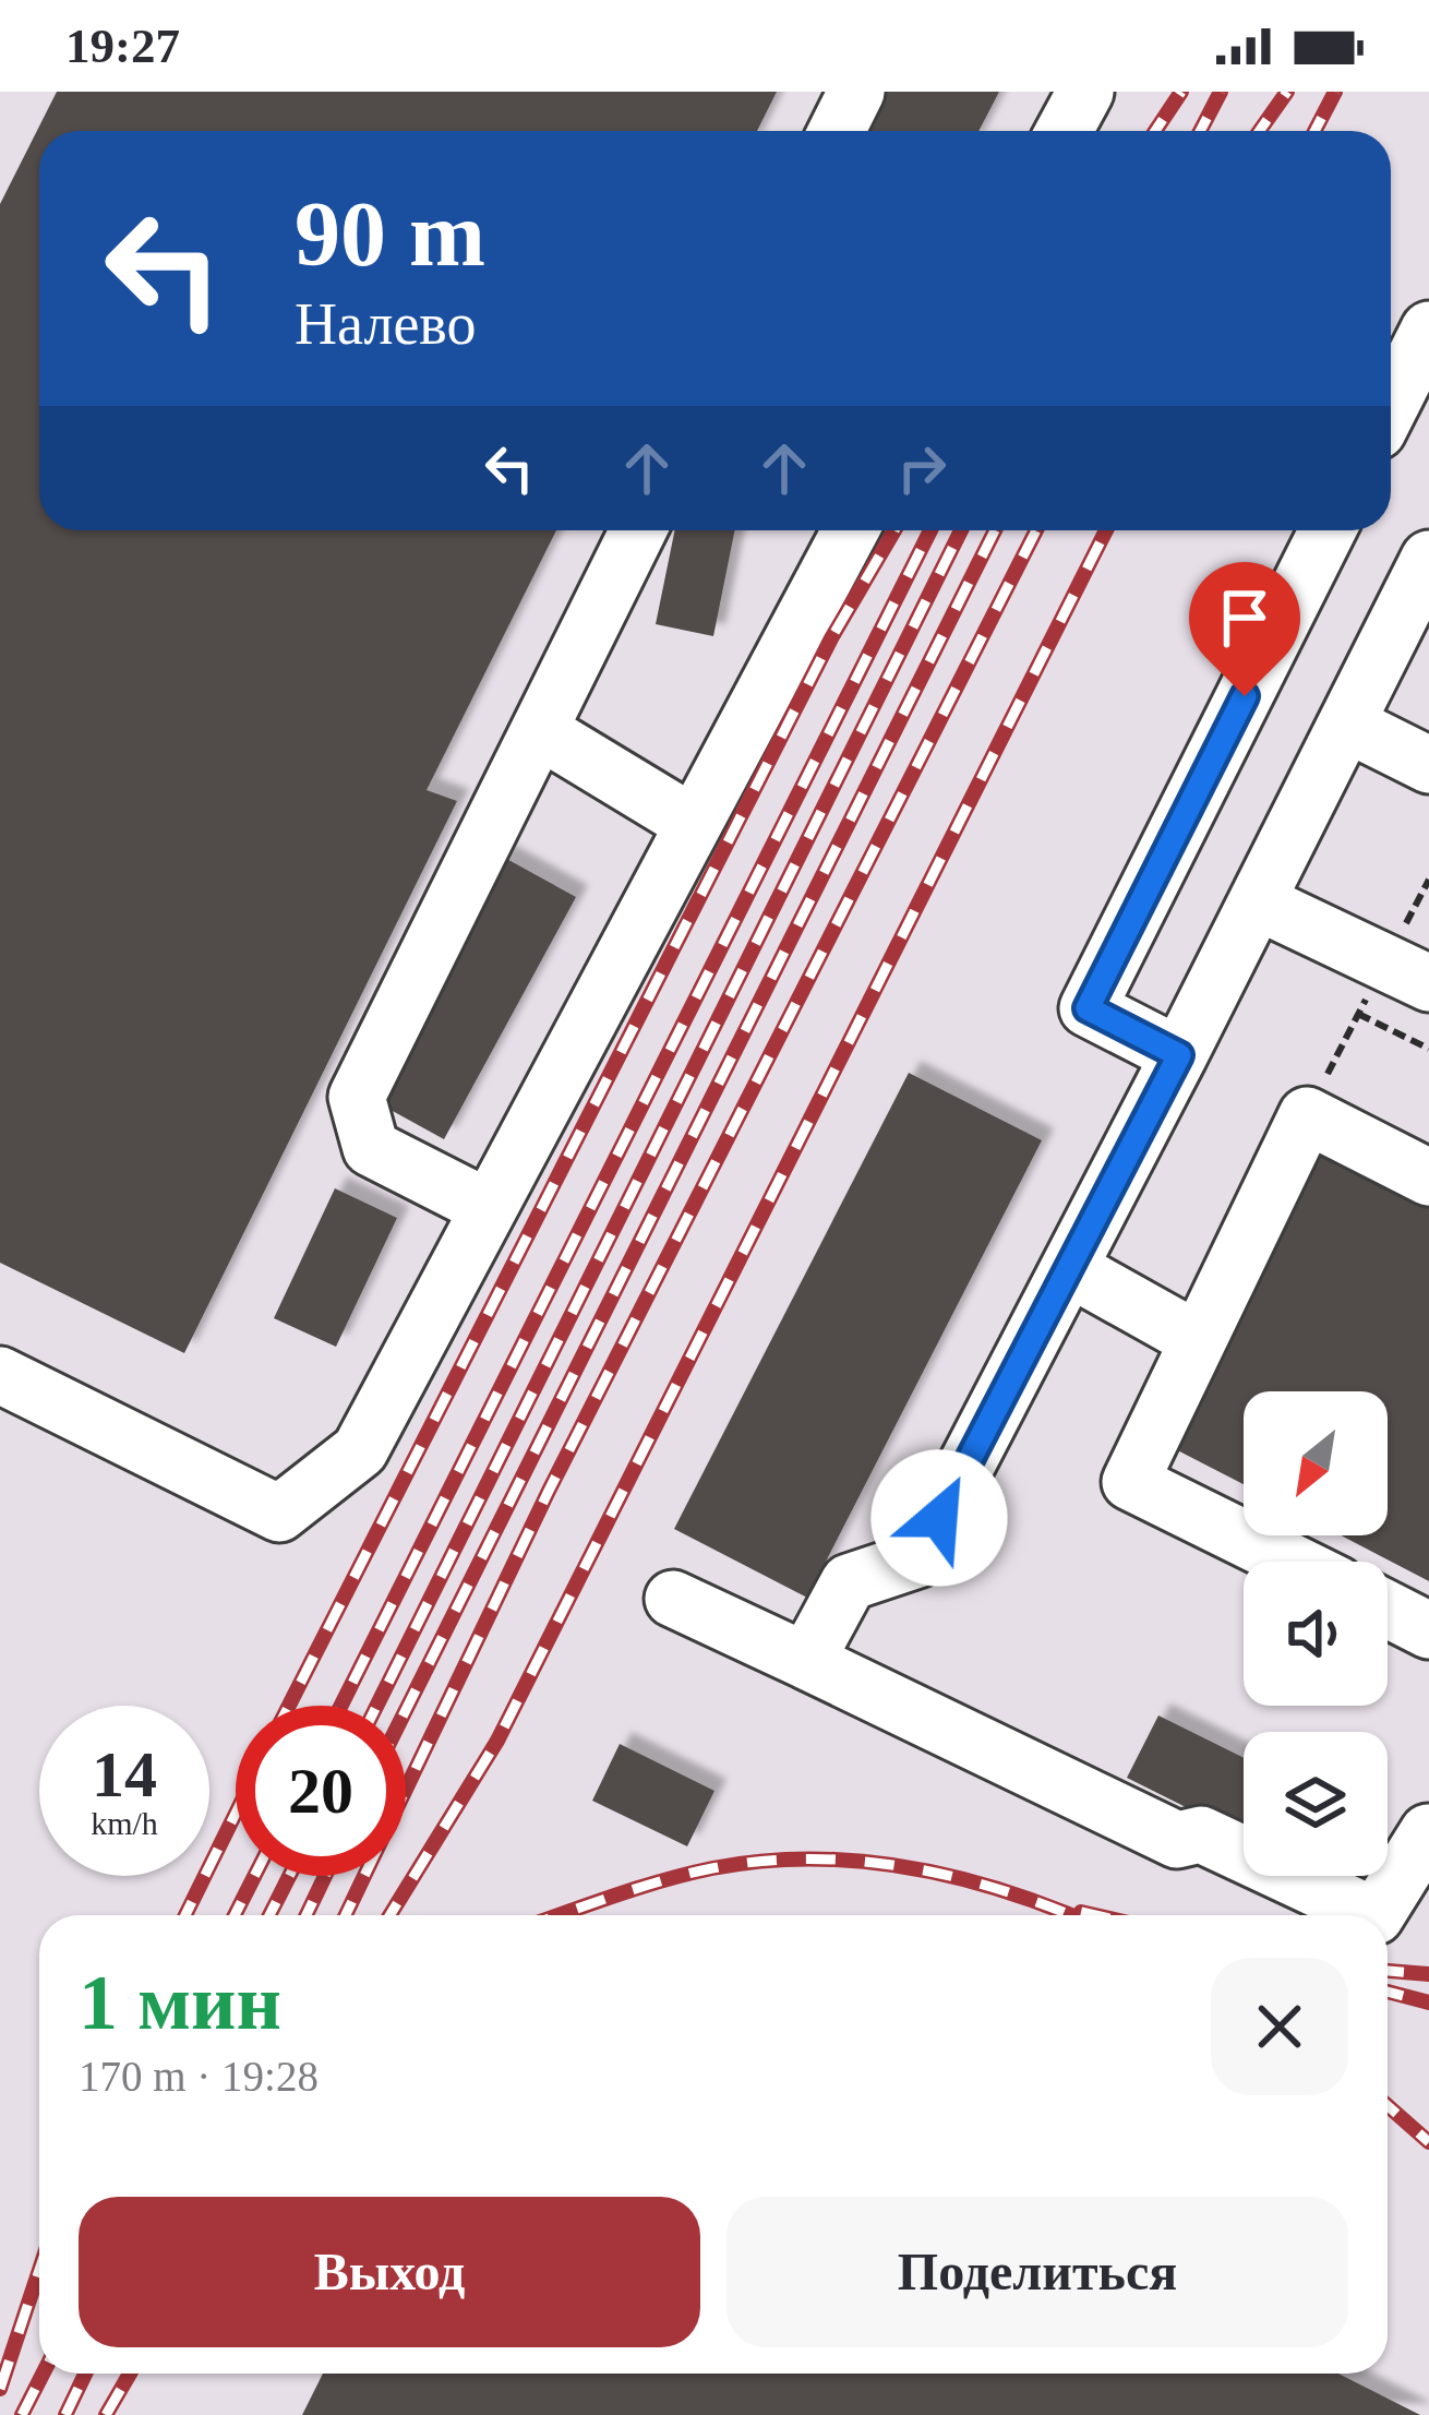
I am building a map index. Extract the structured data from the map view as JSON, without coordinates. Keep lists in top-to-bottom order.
{
  "north": "bottom left",
  "page": {
    "status": "19:27",
    "turn": ["90 m", "Налево"],
    "speed": "14 km/h",
    "limit": "20",
    "heading": ["1 мин", "170 m · 19:28"],
    "buttons": ["Выход", "Поделиться"]
  }
}
